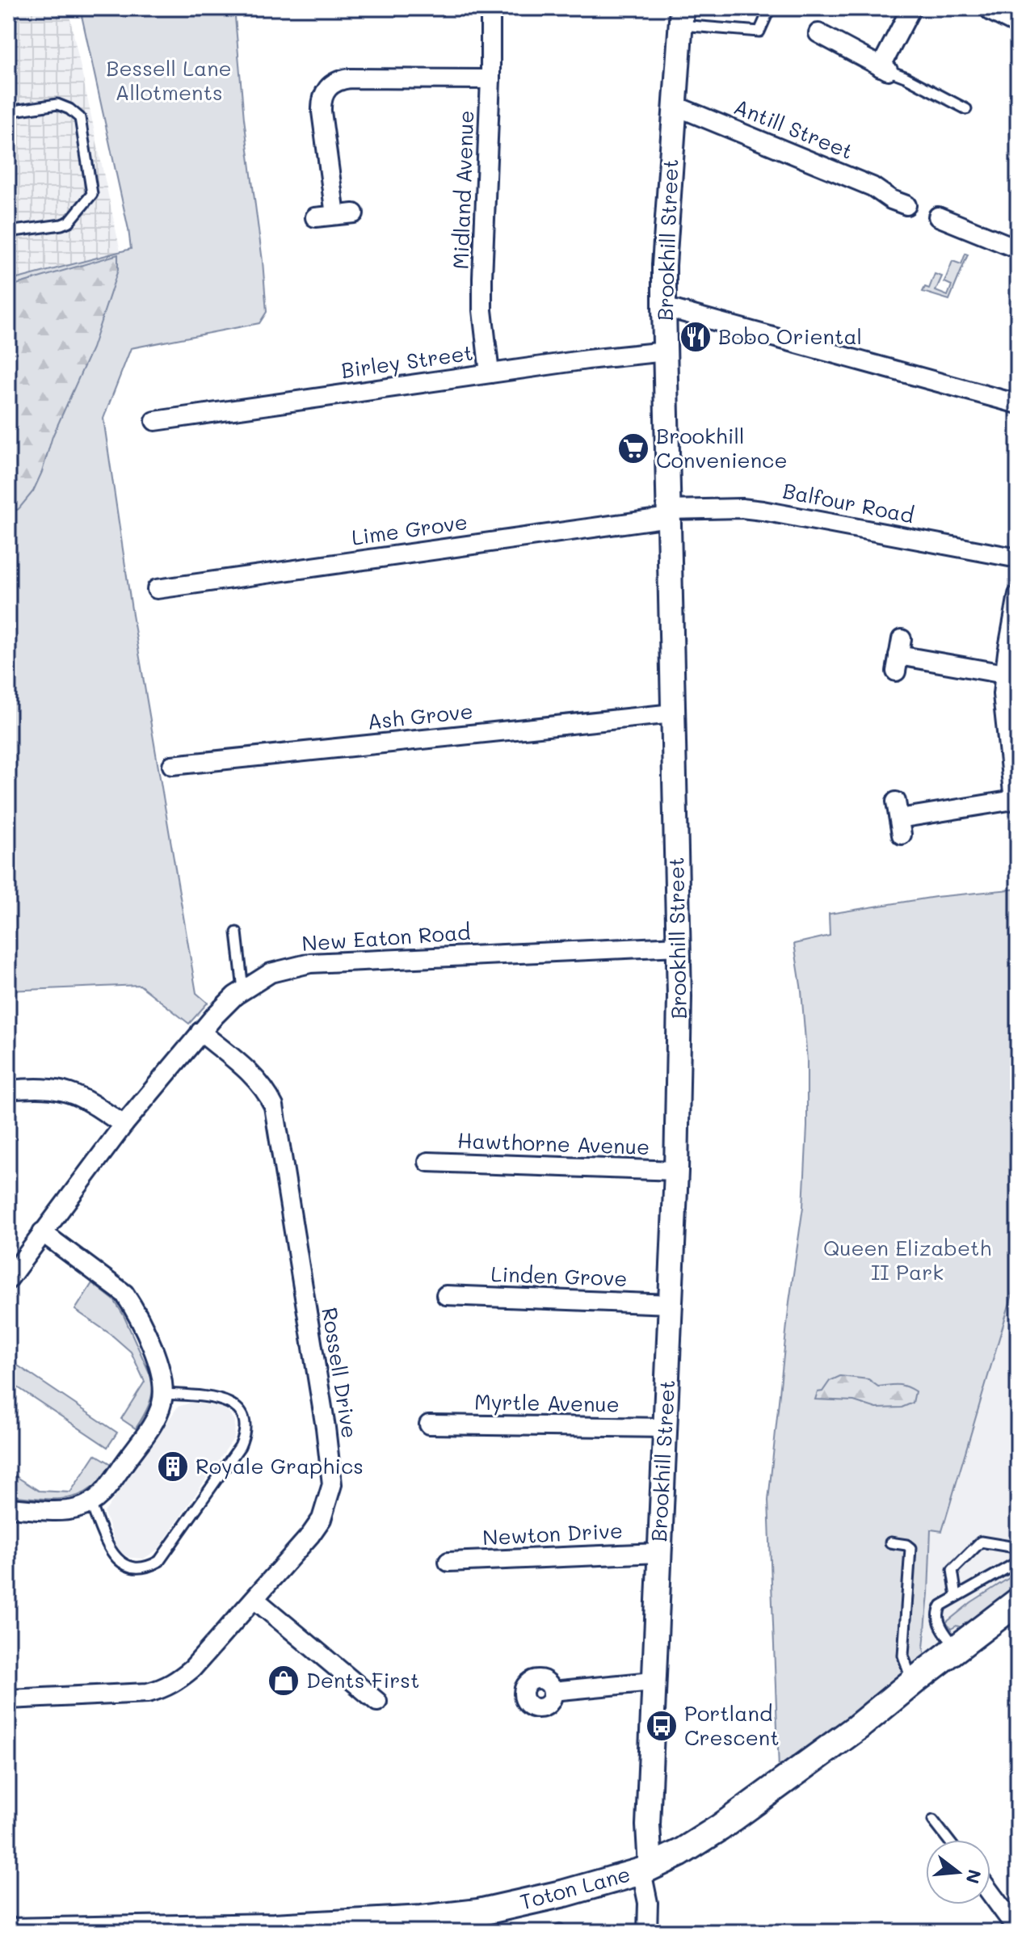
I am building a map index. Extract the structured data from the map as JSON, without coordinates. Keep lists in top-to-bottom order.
{
  "streets": {
    "main road": ["Toton Lane"],
    "street": [
      "Antill Street",
      "Midland Avenue",
      "Brookhill Street",
      "Birley Street",
      "Balfour Road",
      "Lime Grove",
      "Ash Grove",
      "New Eaton Road",
      "Hawthorne Avenue",
      "Linden Grove",
      "Rossell Drive",
      "Myrtle Avenue",
      "Newton Drive"
    ]
  },
  "crossings": [
    ["Antill Street", "Brookhill Street"],
    ["Midland Avenue", "Birley Street"],
    ["Brookhill Street", "Birley Street"],
    ["Brookhill Street", "Balfour Road"],
    ["Brookhill Street", "Lime Grove"],
    ["Brookhill Street", "Ash Grove"],
    ["Brookhill Street", "New Eaton Road"],
    ["Brookhill Street", "Hawthorne Avenue"],
    ["Brookhill Street", "Linden Grove"],
    ["Brookhill Street", "Myrtle Avenue"],
    ["Brookhill Street", "Newton Drive"],
    ["Brookhill Street", "Toton Lane"],
    ["Balfour Road", "Lime Grove"],
    ["New Eaton Road", "Rossell Drive"]
  ],
  "parks": ["Bessell Lane Allotments", "Queen Elizabeth II Park"],
  "places": {
    "restaurant": ["Bobo Oriental"],
    "supermarket": ["Brookhill Convenience"],
    "building": ["Royale Graphics"],
    "shop": ["Dents First"],
    "bus stop": ["Portland Crescent"]
  },
  "north": "right"
}
